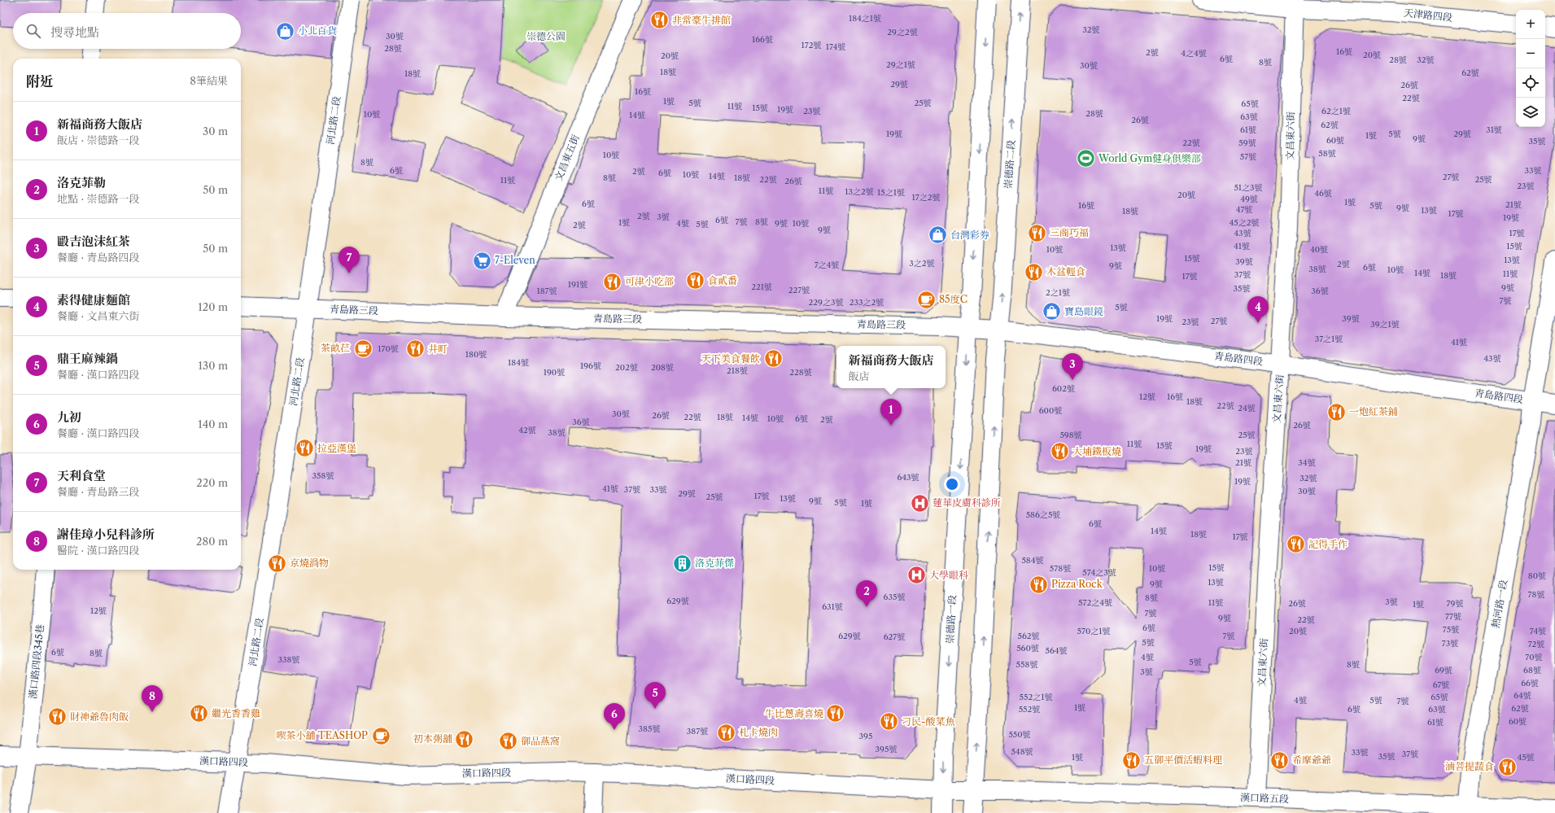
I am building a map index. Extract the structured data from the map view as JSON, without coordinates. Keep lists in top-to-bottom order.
{
  "streets": {
    "street": [
      "天津路四段",
      "河北路二段",
      "文昌東六街",
      "文昌東五街",
      "崇德路二段",
      "青島路三段",
      "青島路四段",
      "熱河路一段",
      "崇德路一段",
      "漢口路四段345巷",
      "漢口路四段",
      "漢口路五段"
    ]
  },
  "crossings": [
    ["天津路四段", "文昌東六街"],
    ["河北路二段", "青島路三段"],
    ["河北路二段", "漢口路四段"],
    ["文昌東六街", "青島路四段"],
    ["文昌東六街", "漢口路五段"],
    ["文昌東五街", "青島路三段"],
    ["崇德路二段", "青島路三段"],
    ["崇德路二段", "青島路四段"],
    ["青島路三段", "青島路四段"],
    ["青島路三段", "崇德路一段"],
    ["青島路四段", "熱河路一段"],
    ["熱河路一段", "漢口路五段"],
    ["崇德路一段", "漢口路四段"],
    ["漢口路四段345巷", "漢口路四段"],
    ["漢口路四段", "漢口路五段"]
  ],
  "parks": ["崇德公園"],
  "places": {
    "restaurant": [
      "非常豪牛排館",
      "三商巧福",
      "木盆輕食",
      "食貳番",
      "可津小吃部",
      "井町",
      "天下美食餐飲",
      "一炮紅茶鋪",
      "拉亞漢堡",
      "大埔鐵板燒",
      "記得手作",
      "京燒渦物",
      "Pizza Rock",
      "繼光香香雞",
      "牛比蔥壽喜燒",
      "財神爺魯肉飯",
      "刁民-酸菜魚",
      "札卡燒肉",
      "初本粥舖",
      "御品燕窩",
      "五御平價活蝦料理",
      "希摩爺爺",
      "滷菩提蔬食"
    ],
    "shop": ["小北百貨", "台灣彩券", "寶島眼鏡"],
    "sports": ["World Gym健身俱樂部"],
    "supermarket": ["7-Eleven"],
    "cafe": ["85度C", "茶畝芢", "喫茶小舖 TEASHOP"],
    "hospital": ["蓮華皮膚科診所", "大學眼科"],
    "building": ["洛克菲傑"]
  },
  "house_numbers": [
    "184之1號",
    "32號",
    "29之2號",
    "30號",
    "166號",
    "172號",
    "174號",
    "28號",
    "16號",
    "2號",
    "4之4號",
    "20號",
    "20號",
    "6號",
    "28號",
    "32號",
    "8號",
    "29之1號",
    "30號",
    "18號",
    "62號",
    "18號",
    "29號",
    "26號",
    "16號",
    "22號",
    "1號",
    "5號",
    "25號",
    "65號",
    "11號",
    "15號",
    "19號",
    "23號",
    "62之1號",
    "28號",
    "10號",
    "14號",
    "63號",
    "26號",
    "62號",
    "61號",
    "31號",
    "19號",
    "5號",
    "29號",
    "1號",
    "9號",
    "60號",
    "35號",
    "22號",
    "59號",
    "58號",
    "10號",
    "57號",
    "8號",
    "6號",
    "33號",
    "2號",
    "6號",
    "10號",
    "14號",
    "27號",
    "8號",
    "18號",
    "22號",
    "25號",
    "11號",
    "26號",
    "23號",
    "51之3號",
    "11號",
    "13之2號",
    "15之1號",
    "46號",
    "20號",
    "17之2號",
    "49號",
    "1號",
    "6號",
    "21號",
    "16號",
    "5號",
    "9號",
    "47號",
    "13號",
    "18號",
    "17號",
    "2號",
    "3號",
    "19號",
    "6號",
    "7號",
    "8號",
    "1號",
    "45之2號",
    "4號",
    "9號",
    "10號",
    "5號",
    "2號",
    "9號",
    "43號",
    "17號",
    "41號",
    "15號",
    "13號",
    "10號",
    "40號",
    "15號",
    "13號",
    "39號",
    "3之2號",
    "2號",
    "7之4號",
    "9號",
    "6號",
    "38號",
    "10號",
    "14號",
    "11號",
    "37號",
    "18號",
    "17號",
    "191號",
    "221號",
    "9號",
    "35號",
    "227號",
    "187號",
    "36號",
    "2之1號",
    "7號",
    "229之3號",
    "233之2號",
    "5號",
    "19號",
    "39號",
    "27號",
    "23號",
    "39之1號",
    "37之1號",
    "41號",
    "170號",
    "180號",
    "43號",
    "184號",
    "196號",
    "202號",
    "208號",
    "218號",
    "190號",
    "228號",
    "602號",
    "12號",
    "16號",
    "18號",
    "22號",
    "24號",
    "600號",
    "30號",
    "26號",
    "22號",
    "18號",
    "14號",
    "10號",
    "6號",
    "2號",
    "36號",
    "26號",
    "42號",
    "38號",
    "598號",
    "25號",
    "11號",
    "15號",
    "19號",
    "23號",
    "21號",
    "34號",
    "358號",
    "643號",
    "32號",
    "19號",
    "41號",
    "37號",
    "33號",
    "30號",
    "29號",
    "17號",
    "25號",
    "13號",
    "9號",
    "5號",
    "1號",
    "586之5號",
    "6號",
    "14號",
    "18號",
    "17號",
    "584號",
    "15號",
    "578號",
    "10號",
    "574之3號",
    "80號",
    "13號",
    "9號",
    "78號",
    "635號",
    "8號",
    "629號",
    "3號",
    "572之4號",
    "11號",
    "26號",
    "79號",
    "1號",
    "631號",
    "12號",
    "7號",
    "77號",
    "9號",
    "22號",
    "6號",
    "75號",
    "570之1號",
    "20號",
    "74號",
    "629號",
    "562號",
    "7號",
    "627號",
    "5號",
    "73號",
    "72號",
    "560號",
    "564號",
    "6號",
    "8號",
    "4號",
    "70號",
    "338號",
    "5號",
    "558號",
    "8號",
    "69號",
    "68號",
    "3號",
    "66號",
    "67號",
    "64號",
    "552之1號",
    "65號",
    "4號",
    "5號",
    "7號",
    "1號",
    "62號",
    "552號",
    "6號",
    "63號",
    "60號",
    "61號",
    "385號",
    "387號",
    "550號",
    "395",
    "395號",
    "548號",
    "33號",
    "37號",
    "35號",
    "1號",
    "45號"
  ],
  "page": {
    "map_buttons": ["+", "−"],
    "search": "搜尋地點",
    "heading": ["附近", "8筆結果"],
    "list": [
      {
        "mark": "1",
        "name": "新福商務大飯店",
        "note": "飯店 · 崇德路一段",
        "value": "30 m"
      },
      {
        "mark": "2",
        "name": "洛克菲勒",
        "note": "地點 · 崇德路一段",
        "value": "50 m"
      },
      {
        "mark": "3",
        "name": "毆吉泡沫紅茶",
        "note": "餐廳 · 青島路四段",
        "value": "50 m"
      },
      {
        "mark": "4",
        "name": "素得健康麵館",
        "note": "餐廳 · 文昌東六街",
        "value": "120 m"
      },
      {
        "mark": "5",
        "name": "鼎王麻辣鍋",
        "note": "餐廳 · 漢口路四段",
        "value": "130 m"
      },
      {
        "mark": "6",
        "name": "九初",
        "note": "餐廳 · 漢口路四段",
        "value": "140 m"
      },
      {
        "mark": "7",
        "name": "天利食堂",
        "note": "餐廳 · 青島路三段",
        "value": "220 m"
      },
      {
        "mark": "8",
        "name": "謝佳璋小兒科診所",
        "note": "醫院 · 漢口路四段",
        "value": "280 m"
      }
    ],
    "pins": [
      "7",
      "4",
      "3",
      "1",
      "2",
      "5",
      "8",
      "6"
    ],
    "popup": ["新福商務大飯店", "飯店"]
  }
}
